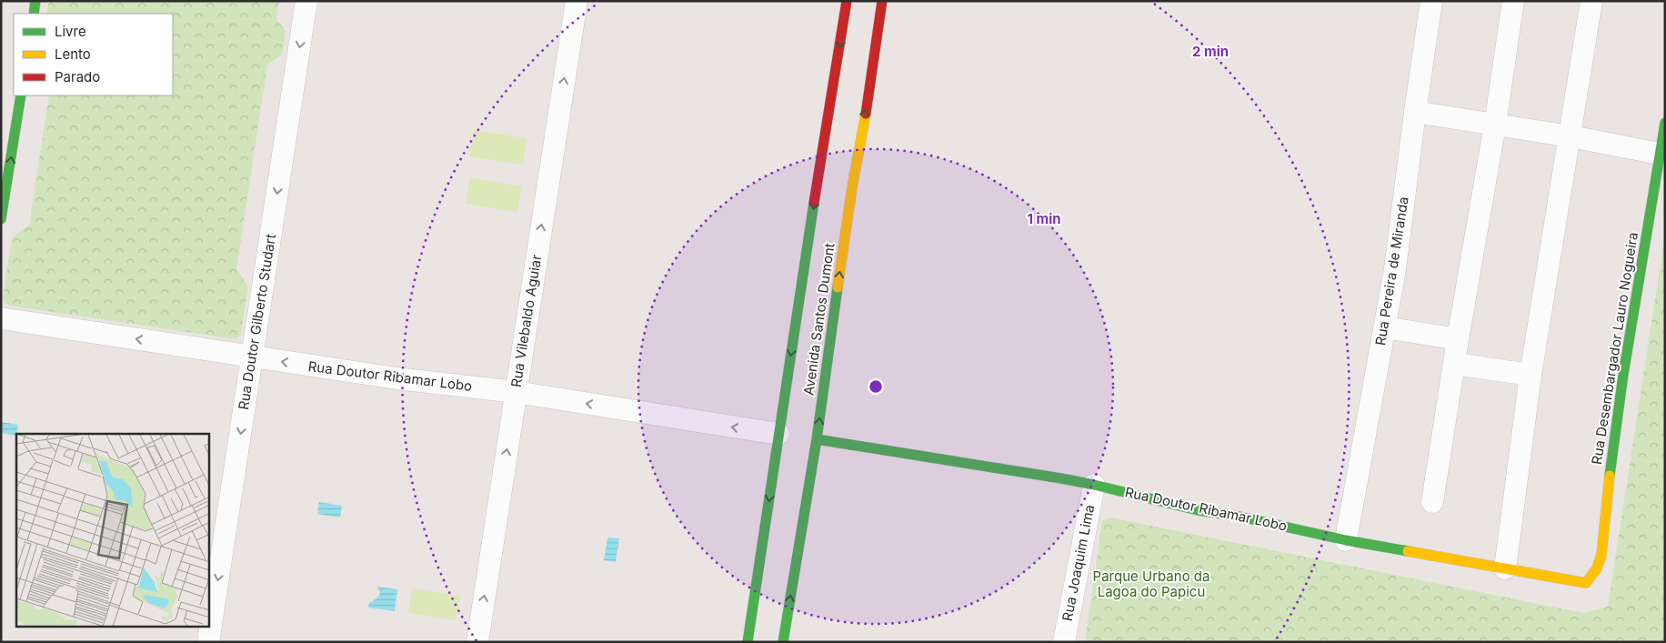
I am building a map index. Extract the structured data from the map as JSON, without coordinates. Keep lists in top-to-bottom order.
{
  "streets": {
    "street": [
      "Rua Pereira de Miranda",
      "Avenida Santos Dumont",
      "Rua Vilebaldo Aguiar",
      "Rua Doutor Gilberto Studart",
      "Rua Desembargador Lauro Nogueira",
      "Rua Doutor Ribamar Lobo",
      "Rua Joaquim Lima"
    ]
  },
  "crossings": [
    ["Rua Pereira de Miranda", "Rua Doutor Ribamar Lobo"],
    ["Avenida Santos Dumont", "Rua Doutor Ribamar Lobo"],
    ["Rua Vilebaldo Aguiar", "Rua Doutor Ribamar Lobo"],
    ["Rua Doutor Gilberto Studart", "Rua Doutor Ribamar Lobo"],
    ["Rua Desembargador Lauro Nogueira", "Rua Doutor Ribamar Lobo"],
    ["Rua Doutor Ribamar Lobo", "Rua Joaquim Lima"]
  ],
  "one_way": ["Rua Vilebaldo Aguiar", "Rua Doutor Gilberto Studart", "Rua Doutor Ribamar Lobo"],
  "parks": ["Parque Urbano da Lagoa do Papicu"],
  "legend": ["Livre", "Lento", "Parado"],
  "rings": ["2 min", "1 min"]
}
